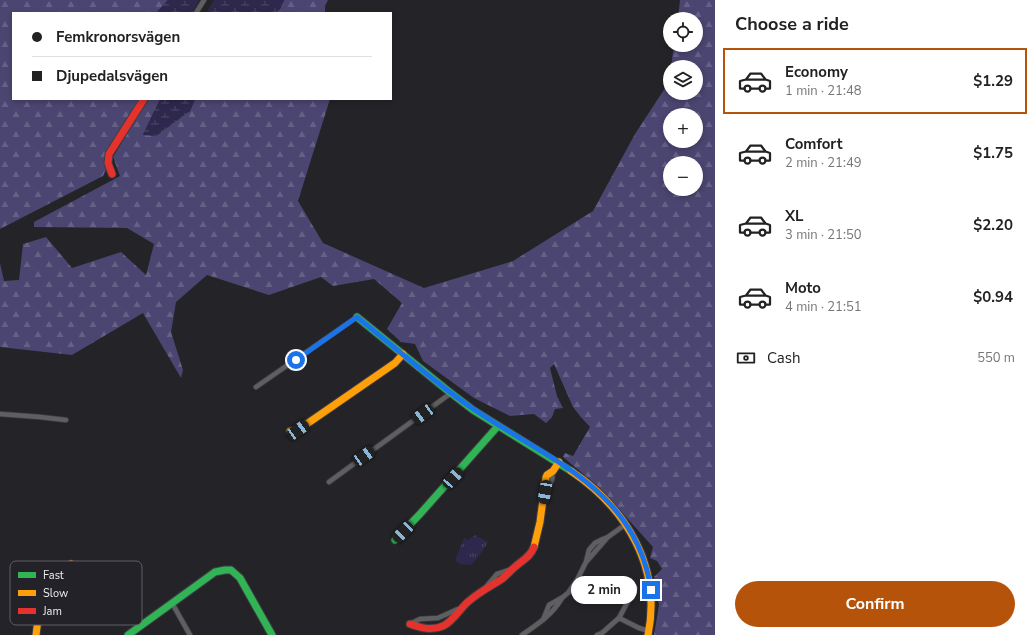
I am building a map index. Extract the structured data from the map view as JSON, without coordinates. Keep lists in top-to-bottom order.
{
  "legend": ["Fast", "Slow", "Jam"],
  "page": {
    "heading": "Choose a ride",
    "map_buttons": ["+", "−"],
    "banner": ["Femkronorsvägen", "Djupedalsvägen"],
    "list": [
      {
        "name": "Economy",
        "note": "1 min · 21:48",
        "value": "$1.29"
      },
      {
        "name": "Comfort",
        "note": "2 min · 21:49",
        "value": "$1.75"
      },
      {
        "name": "XL",
        "note": "3 min · 21:50",
        "value": "$2.20"
      },
      {
        "name": "Moto",
        "note": "4 min · 21:51",
        "value": "$0.94"
      }
    ],
    "pay": ["Cash", "550 m"],
    "buttons": "Confirm",
    "bubble": "2 min"
  }
}
